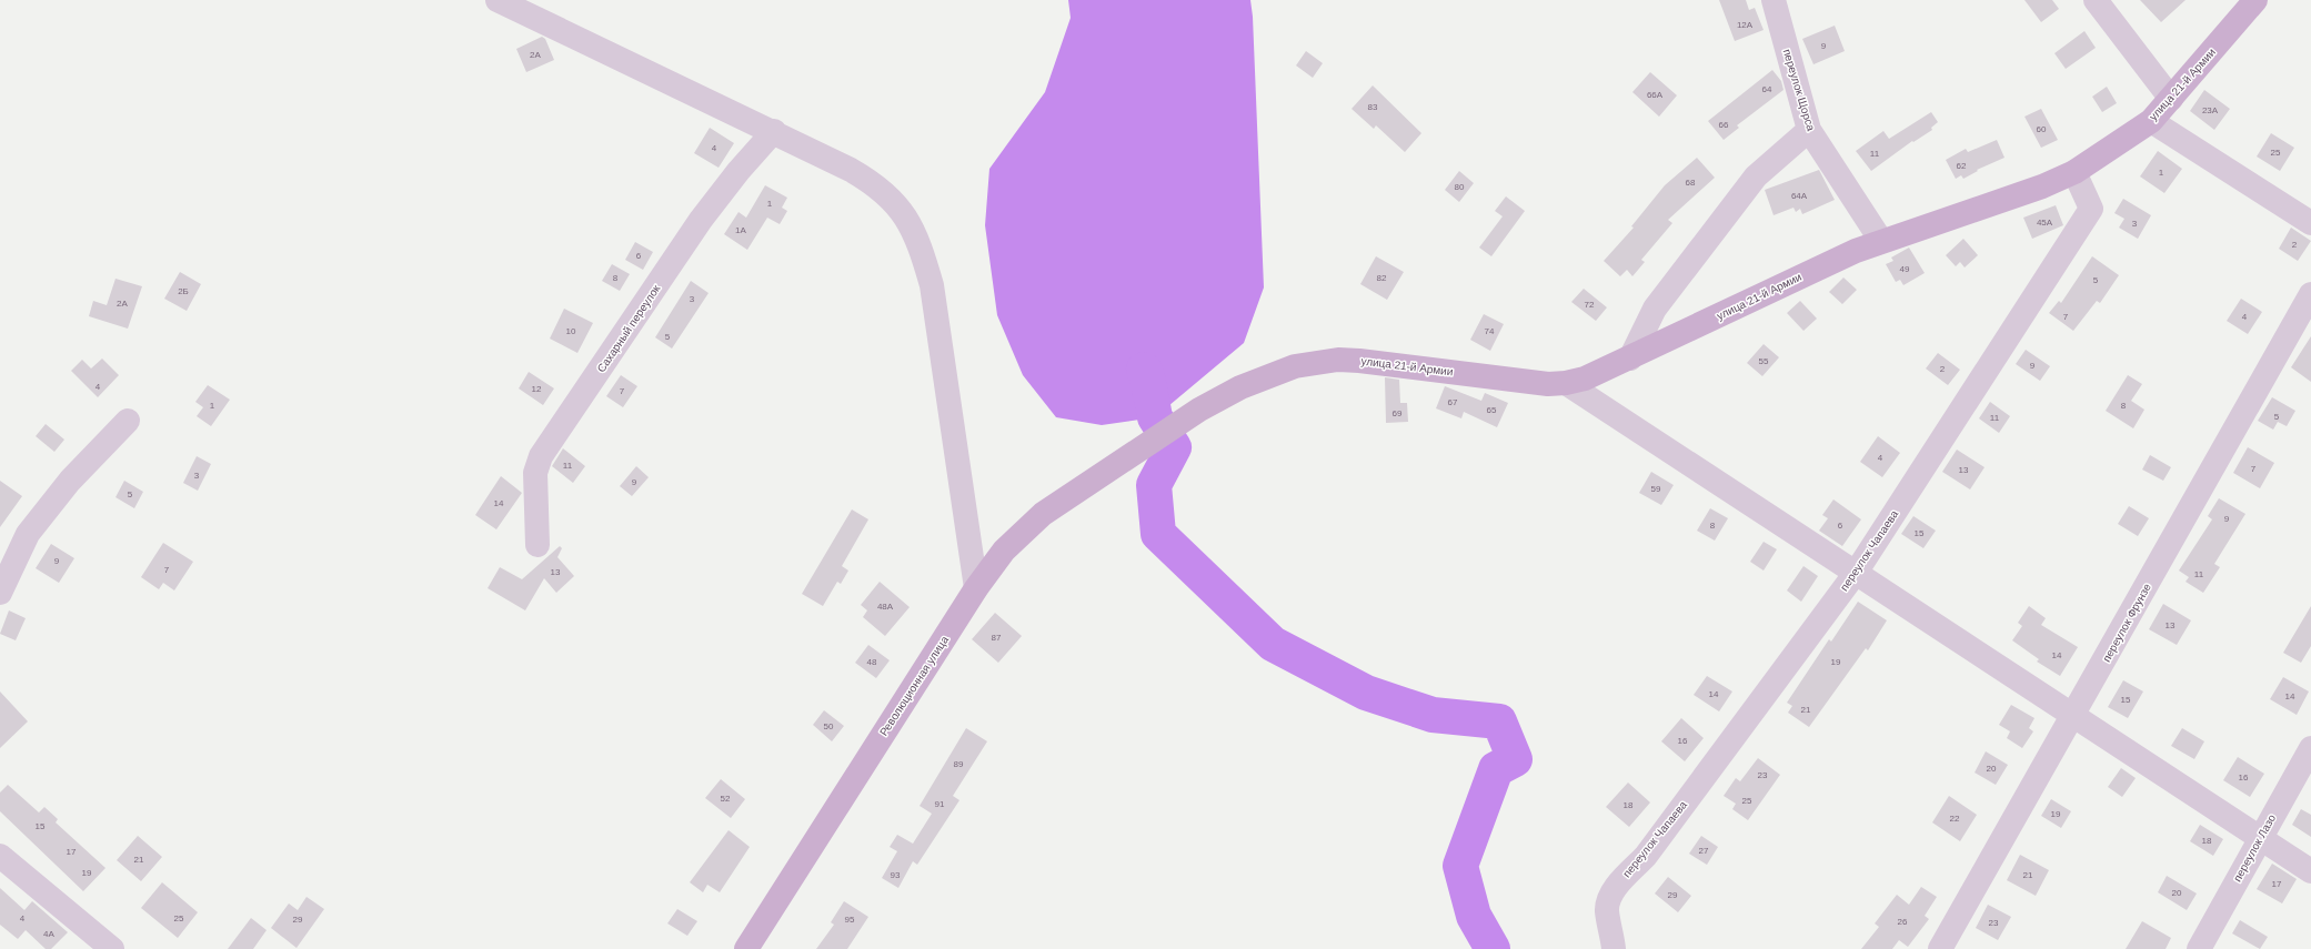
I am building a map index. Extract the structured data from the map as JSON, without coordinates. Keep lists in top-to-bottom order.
{
  "streets": {
    "main road": ["улица 21-й Армии", "Революционная улица"],
    "street": [
      "переулок Щорса",
      "Сахарный переулок",
      "переулок Чапаева",
      "переулок Фрунзе",
      "переулок Лазо"
    ]
  },
  "crossings": [
    ["улица 21-й Армии", "переулок Щорса"],
    ["улица 21-й Армии", "переулок Чапаева"],
    ["улица 21-й Армии", "Революционная улица"]
  ],
  "house_numbers": [
    "12А",
    "9",
    "2А",
    "64",
    "66А",
    "83",
    "23А",
    "66",
    "60",
    "4",
    "25",
    "11",
    "62",
    "1",
    "68",
    "80",
    "64А",
    "1",
    "45А",
    "3",
    "1А",
    "2",
    "6",
    "49",
    "8",
    "82",
    "5",
    "2Б",
    "3",
    "2А",
    "72",
    "7",
    "4",
    "10",
    "74",
    "5",
    "55",
    "9",
    "2",
    "4",
    "12",
    "7",
    "67",
    "1",
    "8",
    "65",
    "69",
    "5",
    "11",
    "4",
    "11",
    "7",
    "13",
    "3",
    "9",
    "59",
    "5",
    "14",
    "9",
    "8",
    "6",
    "15",
    "9",
    "7",
    "13",
    "11",
    "48А",
    "13",
    "87",
    "14",
    "48",
    "19",
    "14",
    "14",
    "15",
    "21",
    "50",
    "16",
    "89",
    "20",
    "23",
    "16",
    "52",
    "25",
    "91",
    "18",
    "19",
    "22",
    "15",
    "18",
    "27",
    "17",
    "21",
    "19",
    "93",
    "21",
    "17",
    "20",
    "29",
    "4",
    "25",
    "29",
    "95",
    "26",
    "23",
    "4А"
  ]
}
